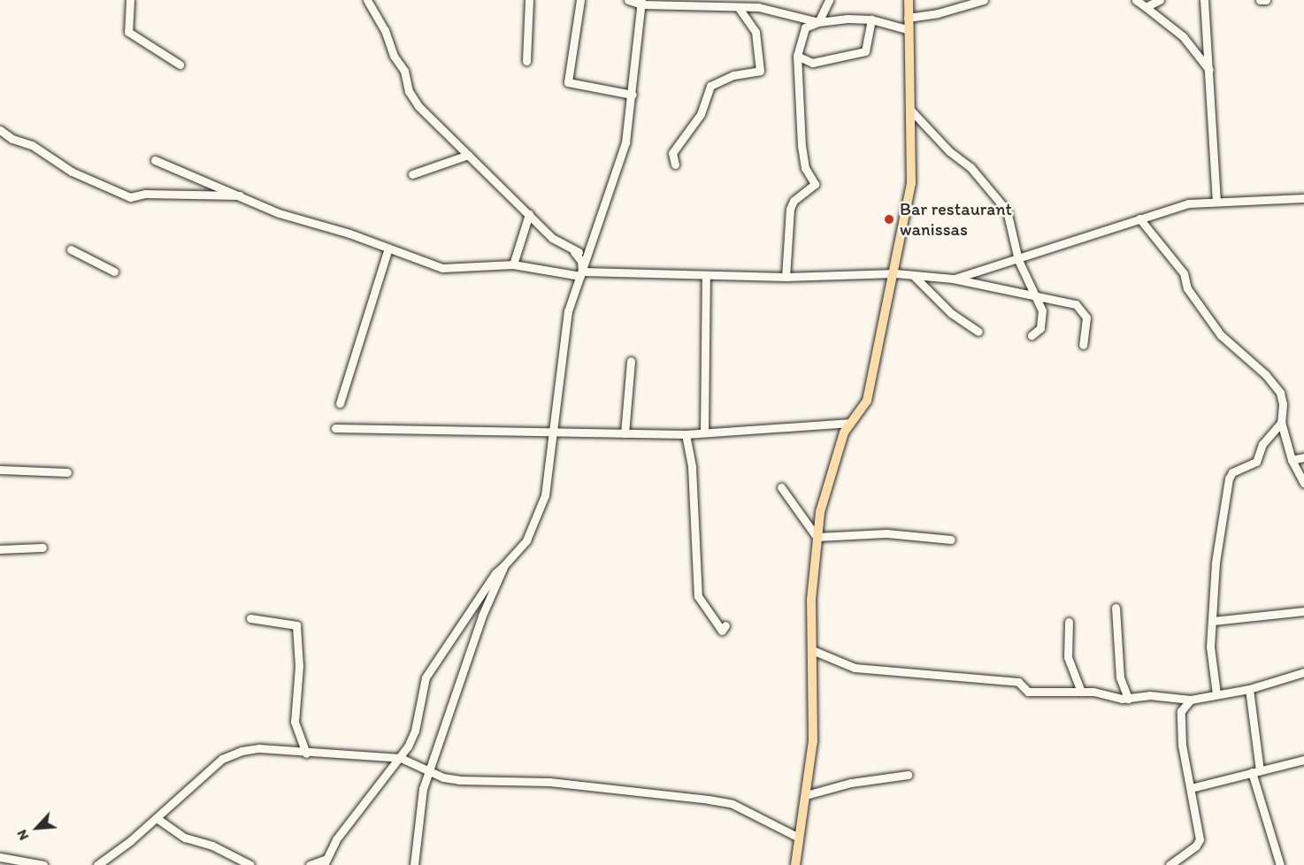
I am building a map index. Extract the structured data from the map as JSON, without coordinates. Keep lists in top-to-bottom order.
{
  "places": ["Bar restaurant wanissas"],
  "north": "bottom left"
}
